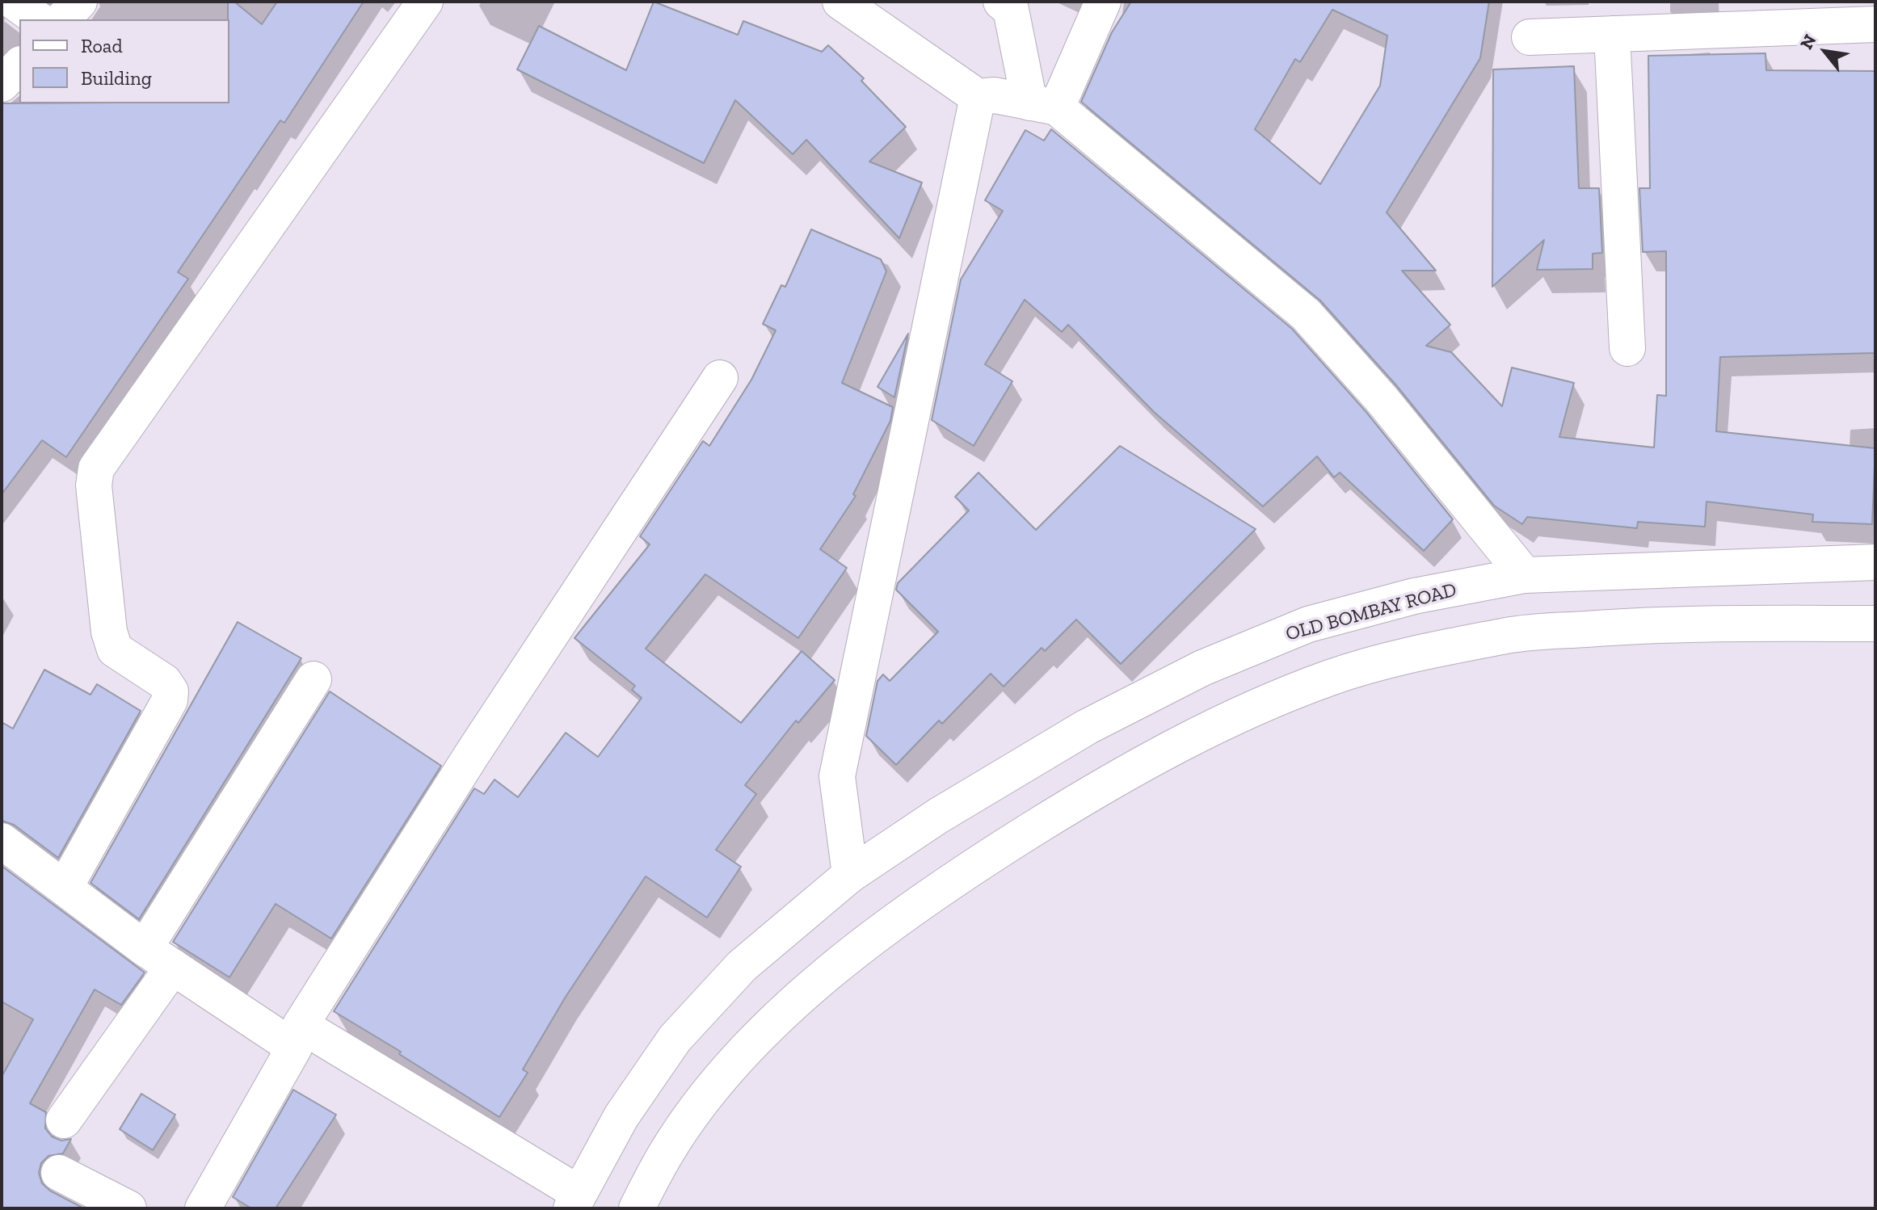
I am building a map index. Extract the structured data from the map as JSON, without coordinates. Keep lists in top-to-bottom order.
{
  "streets": {
    "street": ["OLD BOMBAY ROAD"]
  },
  "legend": ["Road", "Building"],
  "north": "top left"
}
